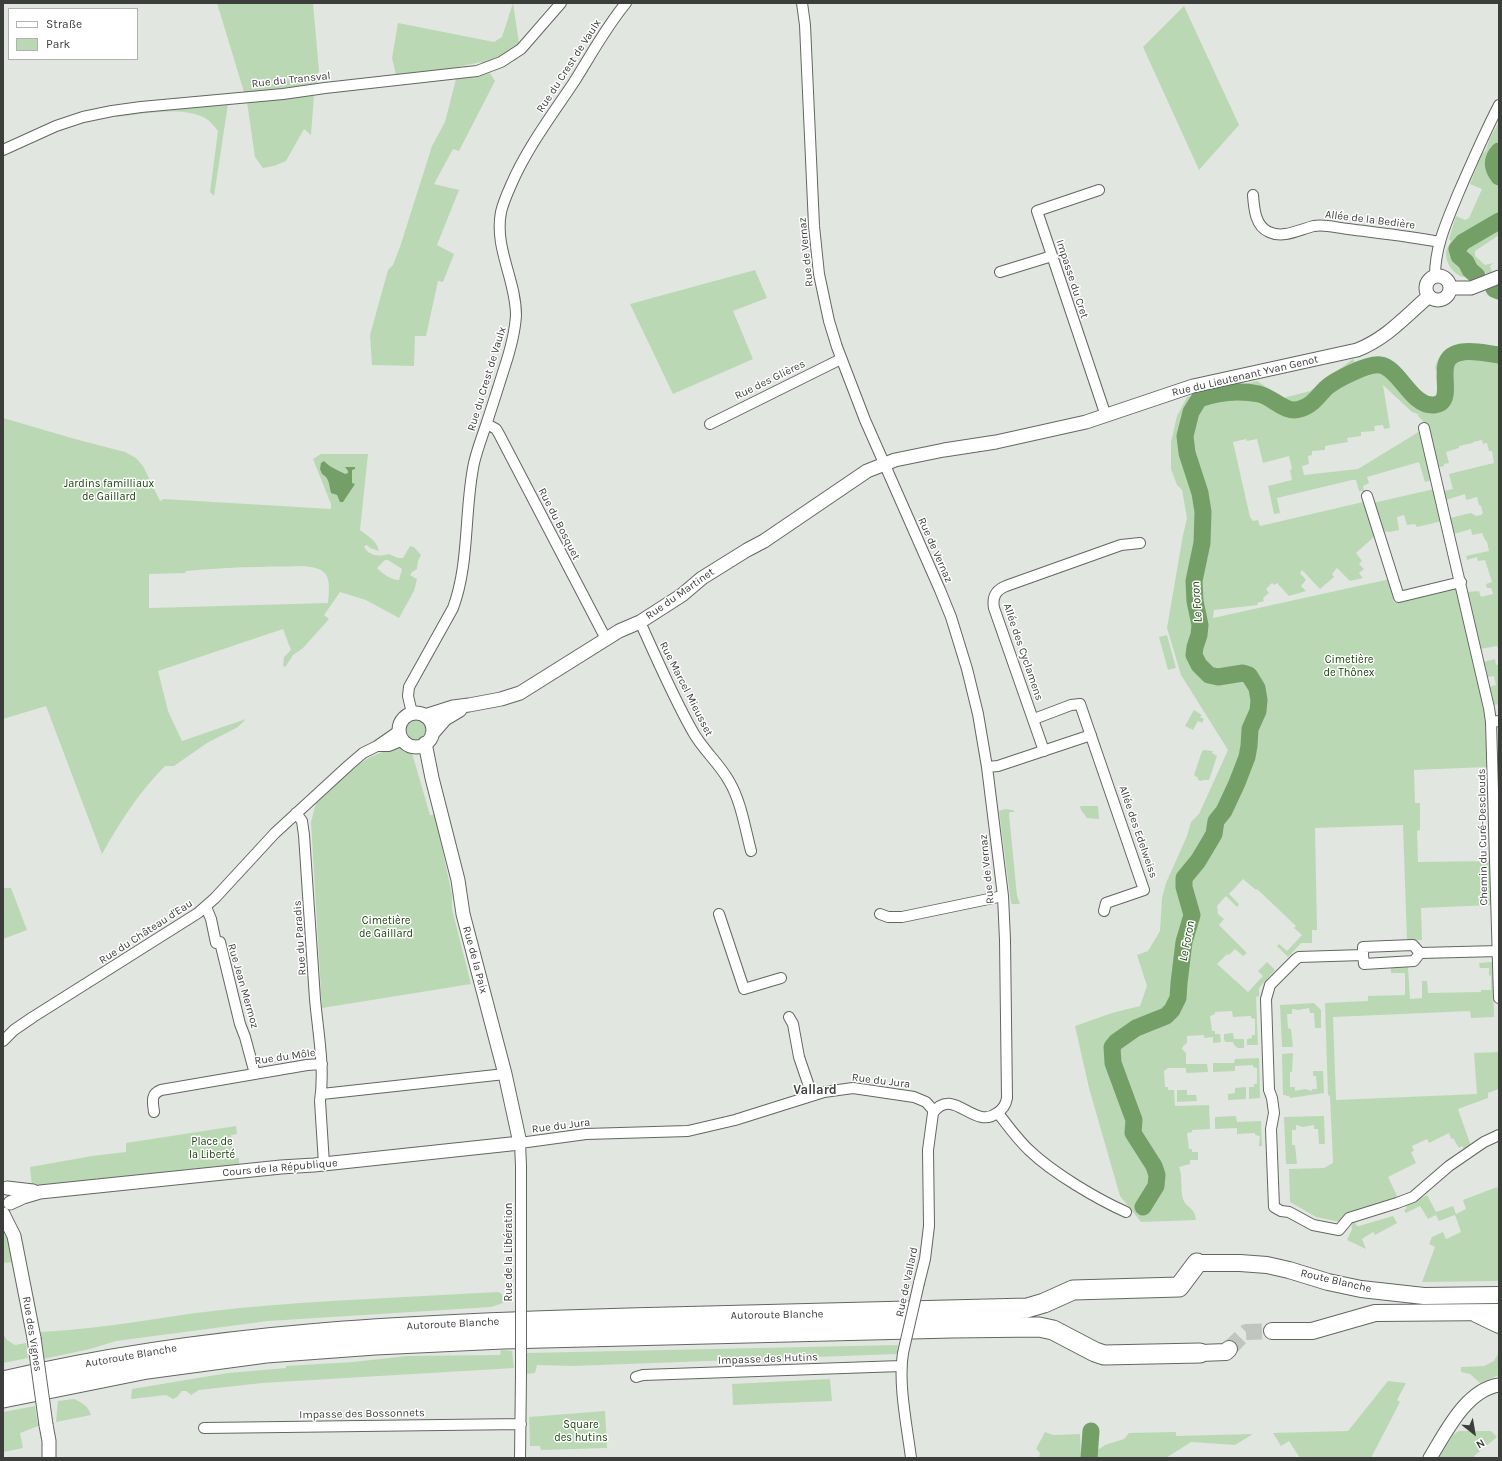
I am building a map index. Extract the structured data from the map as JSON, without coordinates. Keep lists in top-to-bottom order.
{
  "streets": {
    "highway": ["Autoroute Blanche"],
    "main road": ["Route Blanche"],
    "street": [
      "Rue du Crest de Vaulx",
      "Rue du Transval",
      "Allée de la Bedière",
      "Rue de Vernaz",
      "Impasse du Cret",
      "Rue du Lieutenant Yvan Genot",
      "Rue des Glières",
      "Rue du Bosquet",
      "Rue du Martinet",
      "Allée des Cyclamens",
      "Rue Marcel Mieusset",
      "Allée des Edelweiss",
      "Chemin du Curé-Desclouds",
      "Rue du Château d'Eau",
      "Rue du Paradis",
      "Rue de la Paix",
      "Rue Jean Mermoz",
      "Rue du Môle",
      "Rue du Jura",
      "Cours de la République",
      "Rue de la Libération",
      "Rue de Vallard",
      "Rue des Vignes",
      "Impasse des Hutins",
      "Impasse des Bossonnets"
    ]
  },
  "crossings": [
    ["Rue du Crest de Vaulx", "Rue du Bosquet"],
    ["Rue de Vernaz", "Rue du Lieutenant Yvan Genot"],
    ["Rue de Vernaz", "Rue des Glières"],
    ["Rue de Vernaz", "Rue du Martinet"],
    ["Impasse du Cret", "Rue du Lieutenant Yvan Genot"],
    ["Rue du Lieutenant Yvan Genot", "Rue du Martinet"],
    ["Rue du Bosquet", "Rue du Martinet"],
    ["Rue du Martinet", "Rue Marcel Mieusset"],
    ["Rue du Martinet", "Rue du Château d'Eau"],
    ["Rue du Martinet", "Rue de la Paix"],
    ["Allée des Cyclamens", "Allée des Edelweiss"],
    ["Rue du Château d'Eau", "Rue du Paradis"],
    ["Rue du Château d'Eau", "Rue de la Paix"],
    ["Rue du Château d'Eau", "Rue Jean Mermoz"],
    ["Rue du Paradis", "Rue du Môle"],
    ["Rue de la Paix", "Rue du Jura"],
    ["Rue de la Paix", "Cours de la République"],
    ["Rue de la Paix", "Rue de la Libération"],
    ["Rue Jean Mermoz", "Rue du Môle"],
    ["Rue du Jura", "Cours de la République"],
    ["Rue du Jura", "Rue de la Libération"],
    ["Rue du Jura", "Rue de Vallard"],
    ["Cours de la République", "Rue de la Libération"],
    ["Cours de la République", "Rue des Vignes"],
    ["Rue de la Libération", "Impasse des Bossonnets"],
    ["Route Blanche", "Autoroute Blanche"],
    ["Rue de Vallard", "Impasse des Hutins"]
  ],
  "districts": ["Vallard"],
  "water": ["Le Foron"],
  "parks": [
    "Jardins familliaux de Gaillard",
    "Cimetière de Thônex",
    "Cimetière de Gaillard",
    "Place de la Liberté",
    "Square des hutins"
  ],
  "legend": ["Straße", "Park"],
  "north": "bottom right"
}
